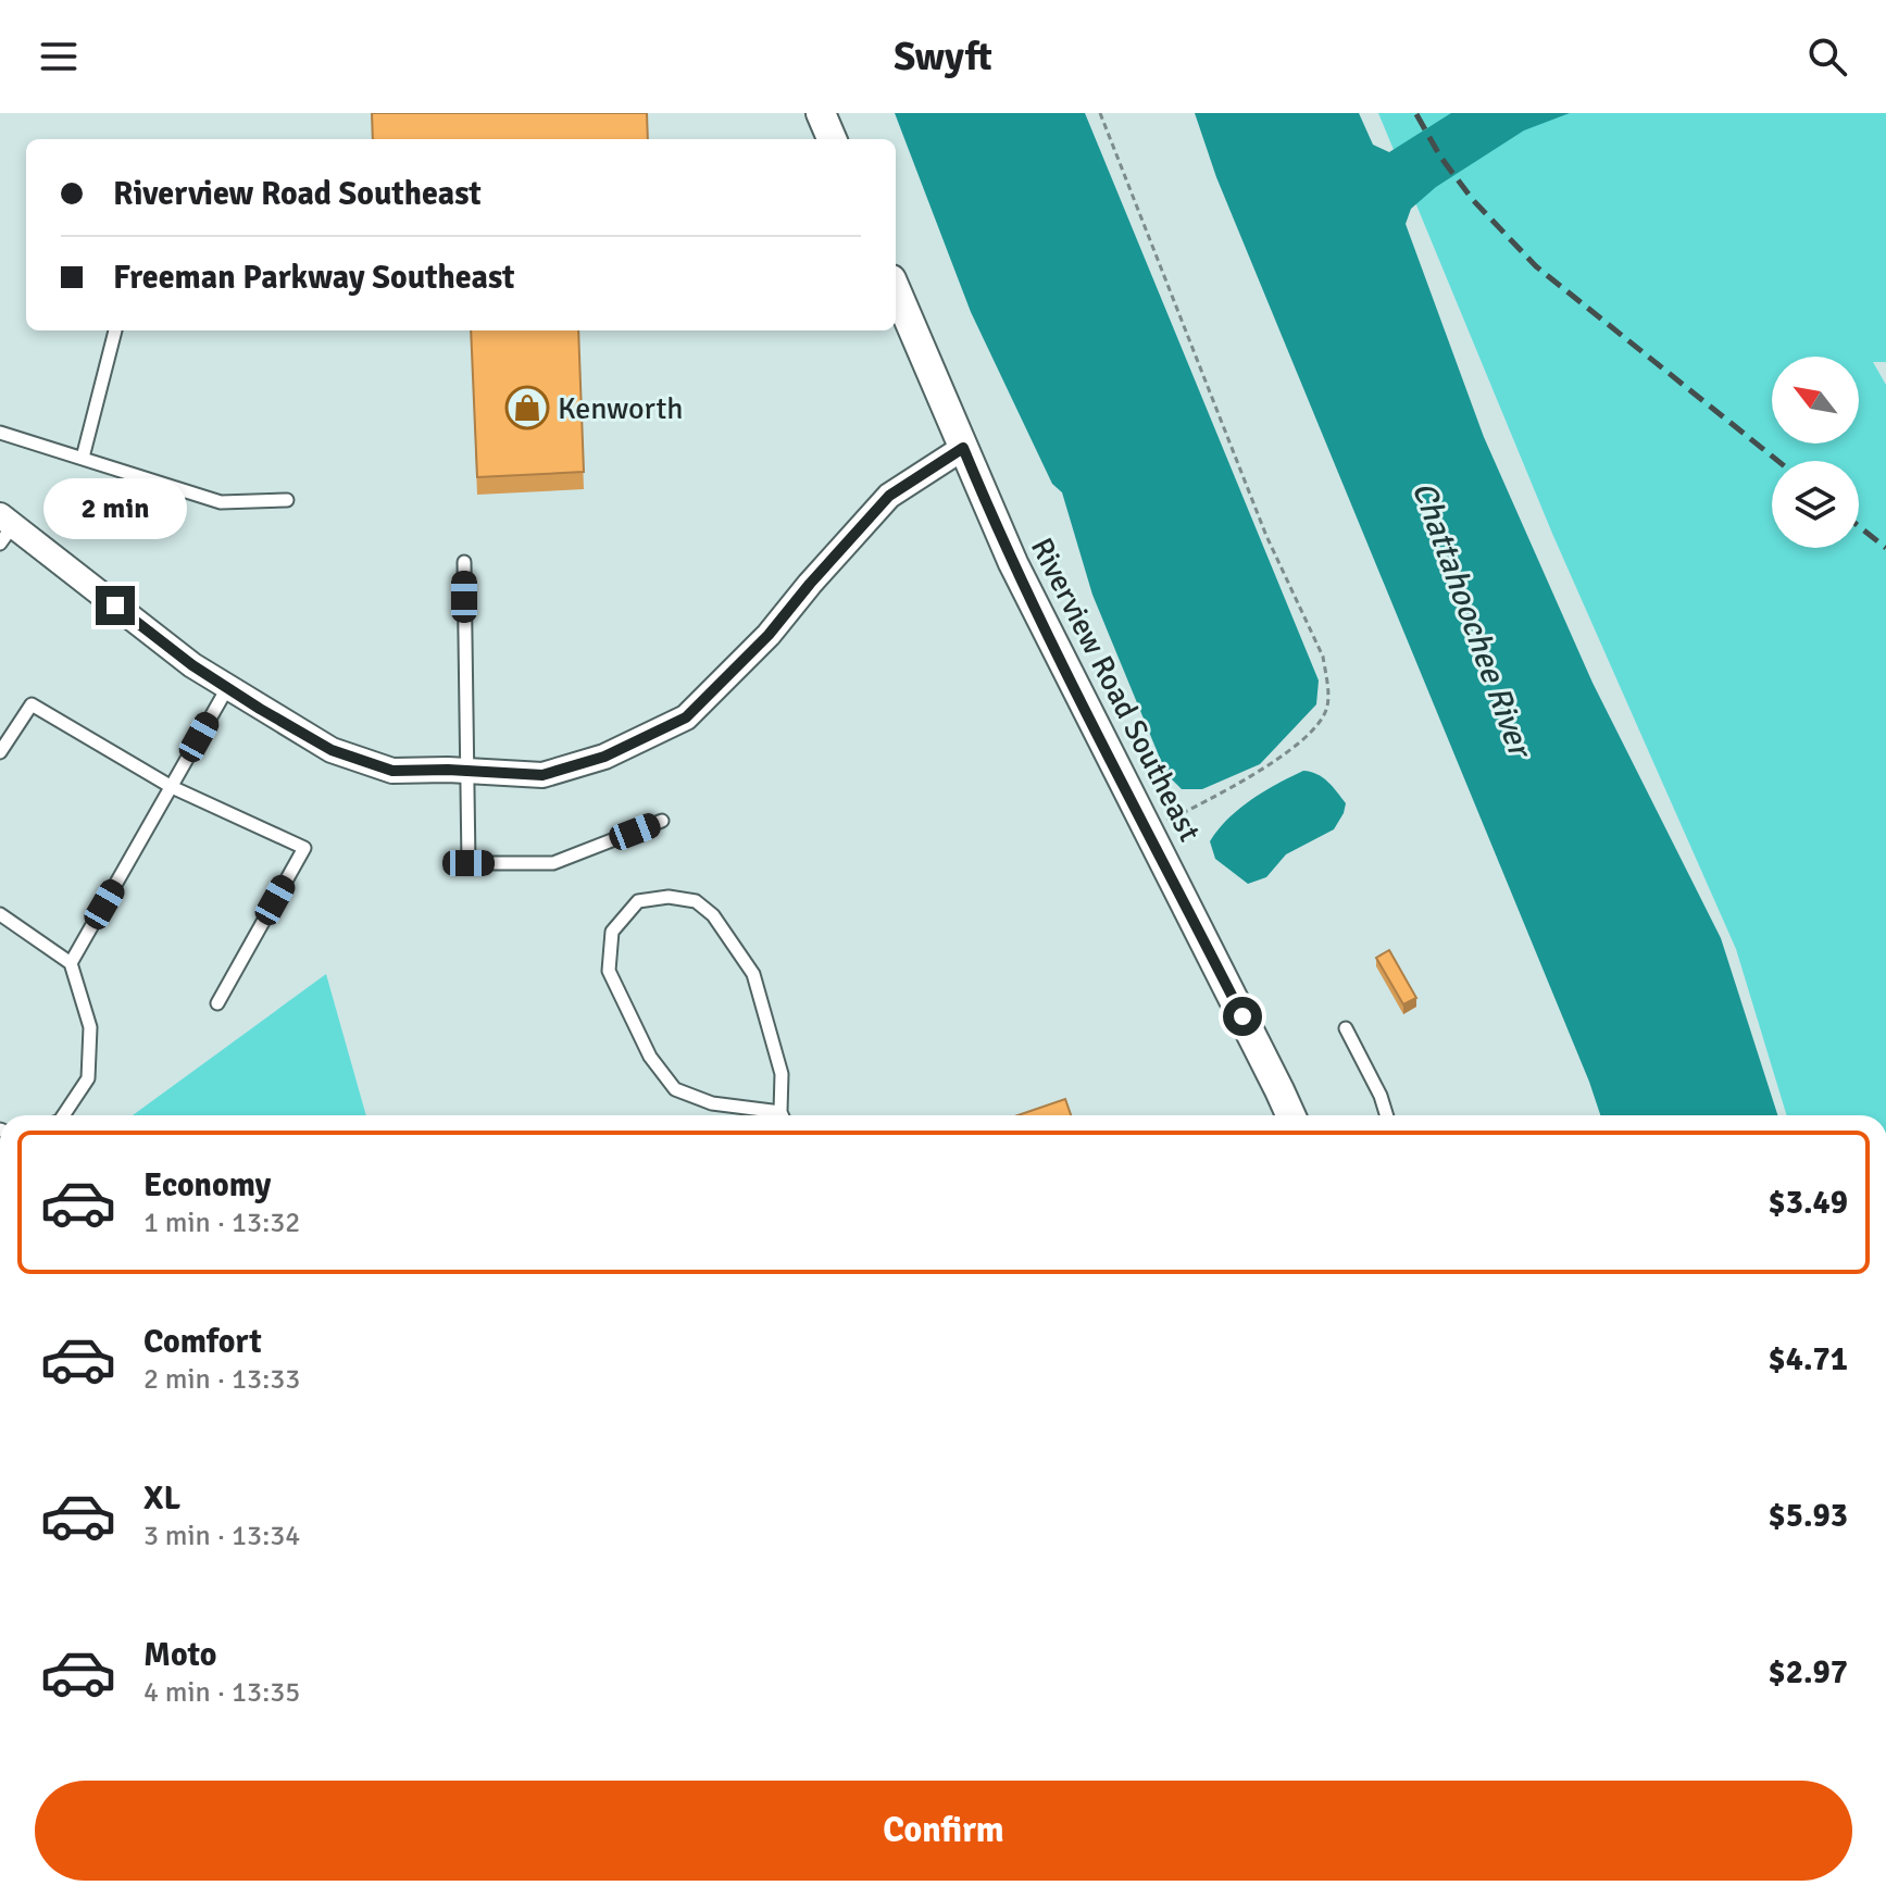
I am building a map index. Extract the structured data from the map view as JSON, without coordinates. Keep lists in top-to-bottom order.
{
  "streets": {
    "street": ["Riverview Road Southeast"]
  },
  "water": ["Chattahoochee River"],
  "places": {
    "shop": ["Kenworth"]
  },
  "north": "top left",
  "page": {
    "header": "Swyft",
    "banner": ["Riverview Road Southeast", "Freeman Parkway Southeast"],
    "bubble": "2 min",
    "list": [
      {
        "name": "Economy",
        "note": "1 min · 13:32",
        "value": "$3.49"
      },
      {
        "name": "Comfort",
        "note": "2 min · 13:33",
        "value": "$4.71"
      },
      {
        "name": "XL",
        "note": "3 min · 13:34",
        "value": "$5.93"
      },
      {
        "name": "Moto",
        "note": "4 min · 13:35",
        "value": "$2.97"
      }
    ],
    "buttons": "Confirm"
  }
}
